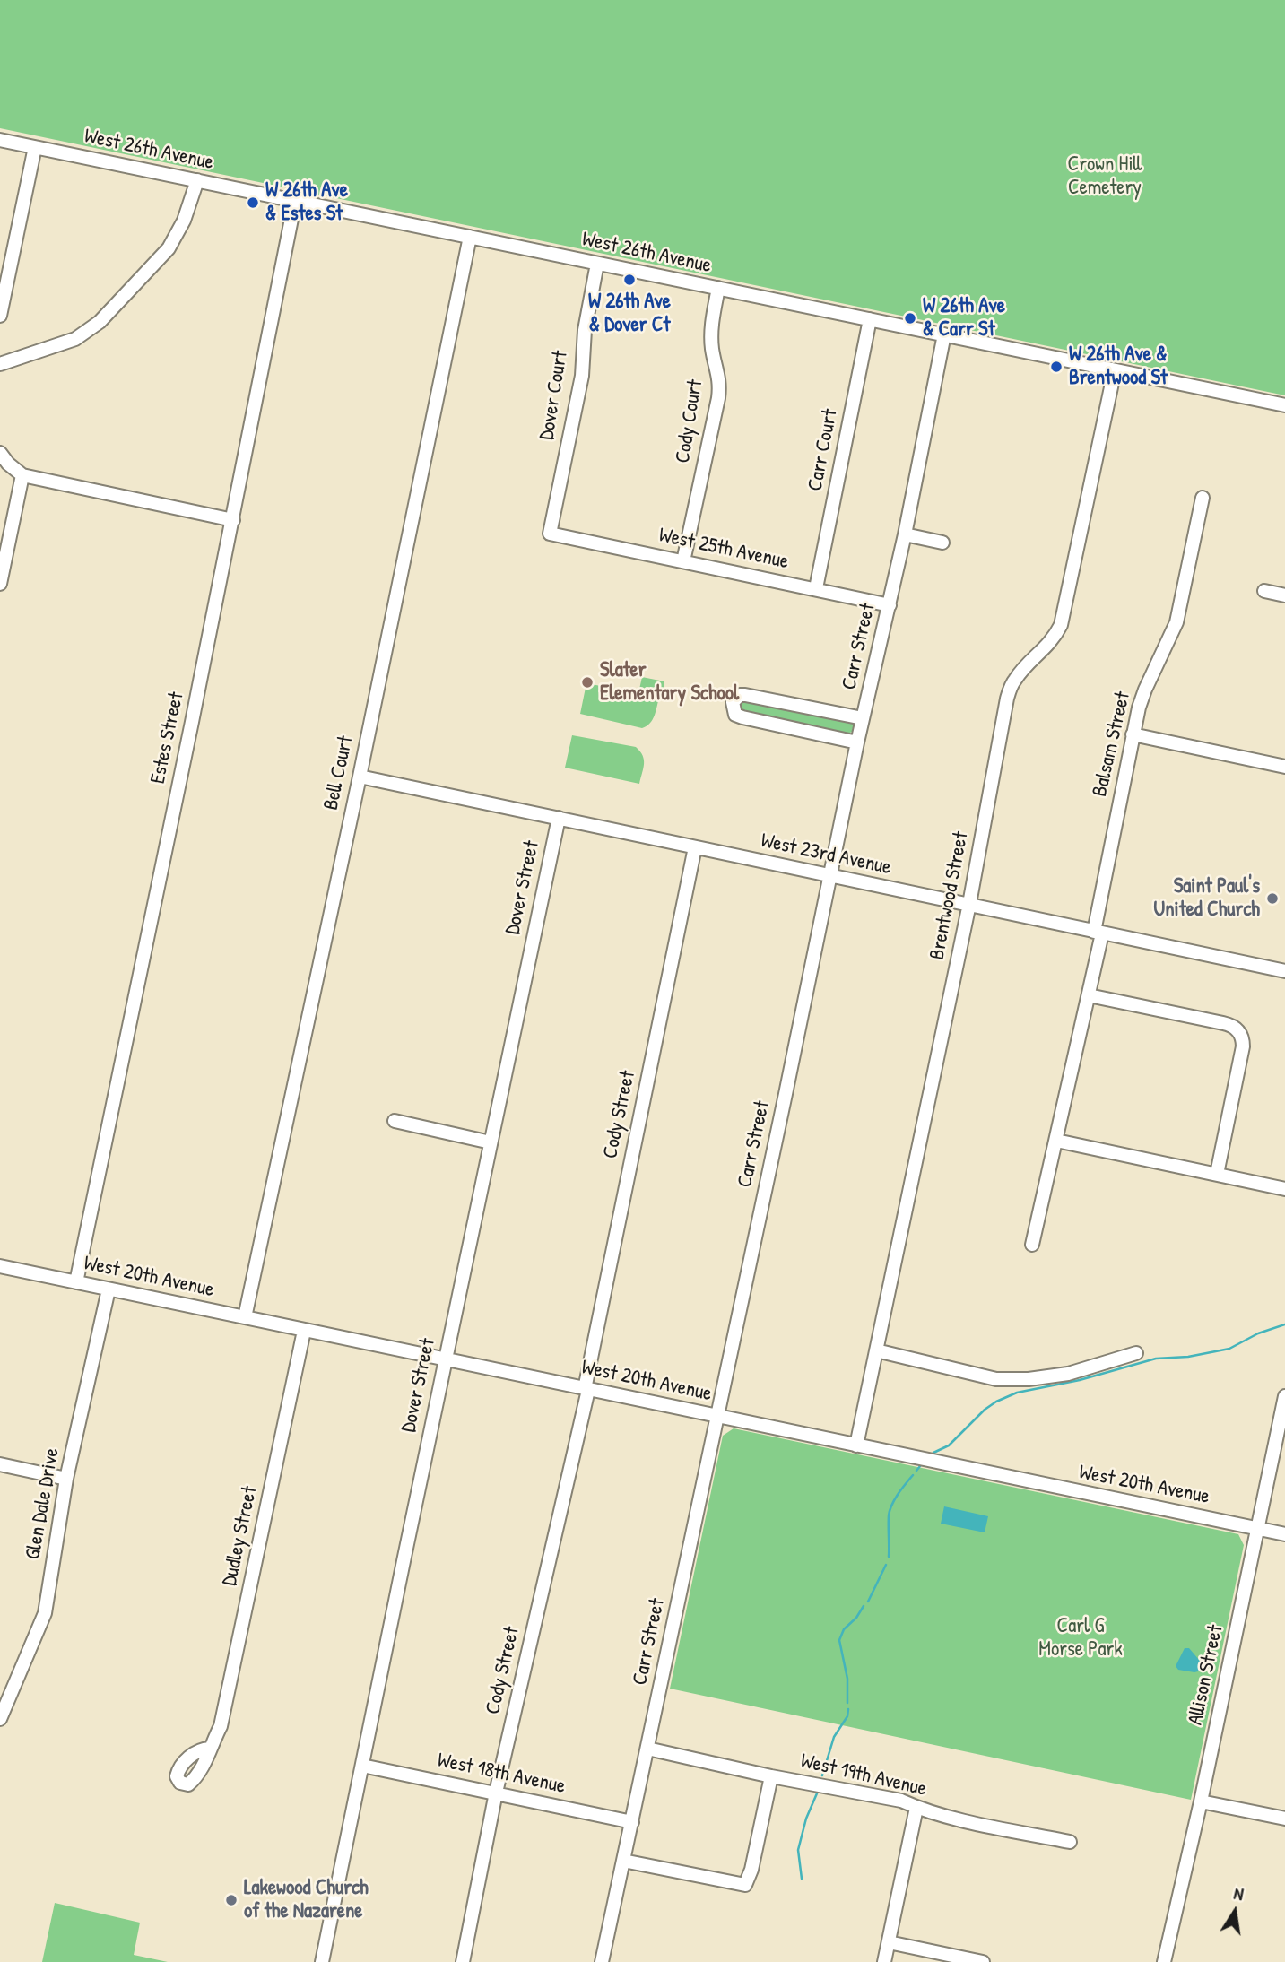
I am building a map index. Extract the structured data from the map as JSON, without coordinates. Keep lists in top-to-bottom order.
{
  "streets": {
    "street": [
      "West 26th Avenue",
      "Dover Court",
      "Cody Court",
      "Carr Court",
      "West 25th Avenue",
      "Carr Street",
      "Estes Street",
      "Balsam Street",
      "Bell Court",
      "West 23rd Avenue",
      "Dover Street",
      "Brentwood Street",
      "Cody Street",
      "West 20th Avenue",
      "Glen Dale Drive",
      "Dudley Street",
      "Allison Street",
      "West 18th Avenue",
      "West 19th Avenue"
    ]
  },
  "crossings": [
    ["West 26th Avenue", "Dover Court"],
    ["West 26th Avenue", "Cody Court"],
    ["West 26th Avenue", "Carr Court"],
    ["West 26th Avenue", "Carr Street"],
    ["West 26th Avenue", "Estes Street"],
    ["West 26th Avenue", "Bell Court"],
    ["West 26th Avenue", "Brentwood Street"],
    ["Dover Court", "West 25th Avenue"],
    ["Cody Court", "West 25th Avenue"],
    ["Carr Court", "West 25th Avenue"],
    ["West 25th Avenue", "Carr Street"],
    ["Carr Street", "West 23rd Avenue"],
    ["Carr Street", "West 20th Avenue"],
    ["Carr Street", "West 18th Avenue"],
    ["Carr Street", "West 19th Avenue"],
    ["Estes Street", "West 20th Avenue"],
    ["Balsam Street", "West 23rd Avenue"],
    ["Bell Court", "West 23rd Avenue"],
    ["Bell Court", "West 20th Avenue"],
    ["West 23rd Avenue", "Dover Street"],
    ["West 23rd Avenue", "Brentwood Street"],
    ["West 23rd Avenue", "Cody Street"],
    ["Dover Street", "West 20th Avenue"],
    ["Dover Street", "West 18th Avenue"],
    ["Brentwood Street", "West 20th Avenue"],
    ["Cody Street", "West 20th Avenue"],
    ["Cody Street", "West 18th Avenue"],
    ["West 20th Avenue", "Glen Dale Drive"],
    ["West 20th Avenue", "Dudley Street"],
    ["West 20th Avenue", "Allison Street"]
  ],
  "parks": ["Crown Hill Cemetery", "Carl G Morse Park"],
  "places": [
    "W 26th Ave & Estes St",
    "W 26th Ave & Dover Ct",
    "W 26th Ave & Carr St",
    "W 26th Ave & Brentwood St",
    "Slater Elementary School",
    "Saint Paul's United Church",
    "Lakewood Church of the Nazarene"
  ],
  "north": "top"
}
